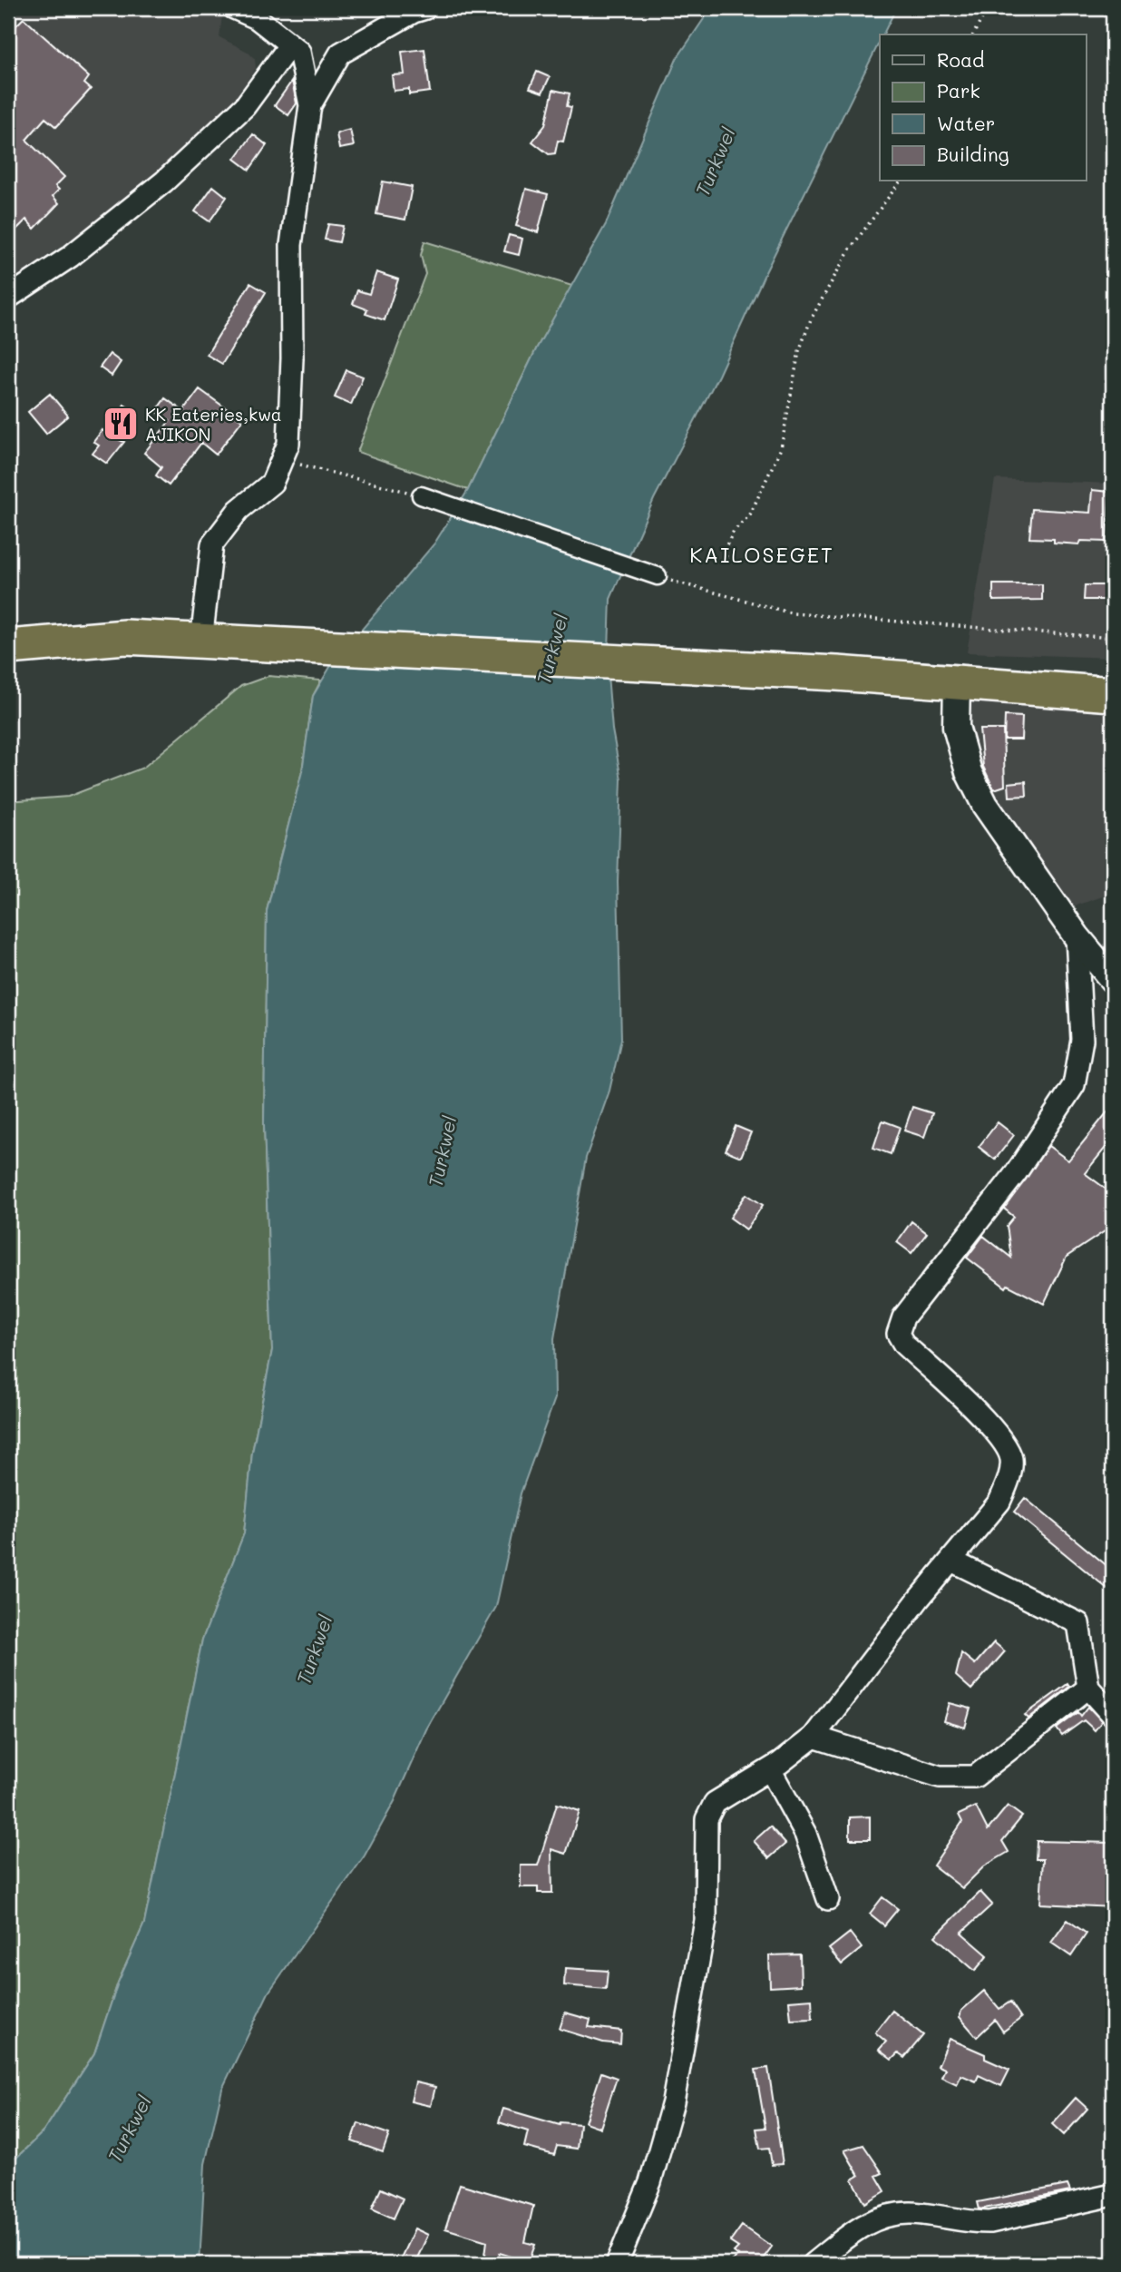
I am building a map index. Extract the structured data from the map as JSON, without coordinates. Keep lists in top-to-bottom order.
{
  "districts": ["KAILOSEGET"],
  "water": ["Turkwel"],
  "places": {
    "restaurant": ["KK Eateries,kwa AJIKON"]
  },
  "legend": [
    "Road",
    "Park",
    "Water",
    "Building"
  ]
}
